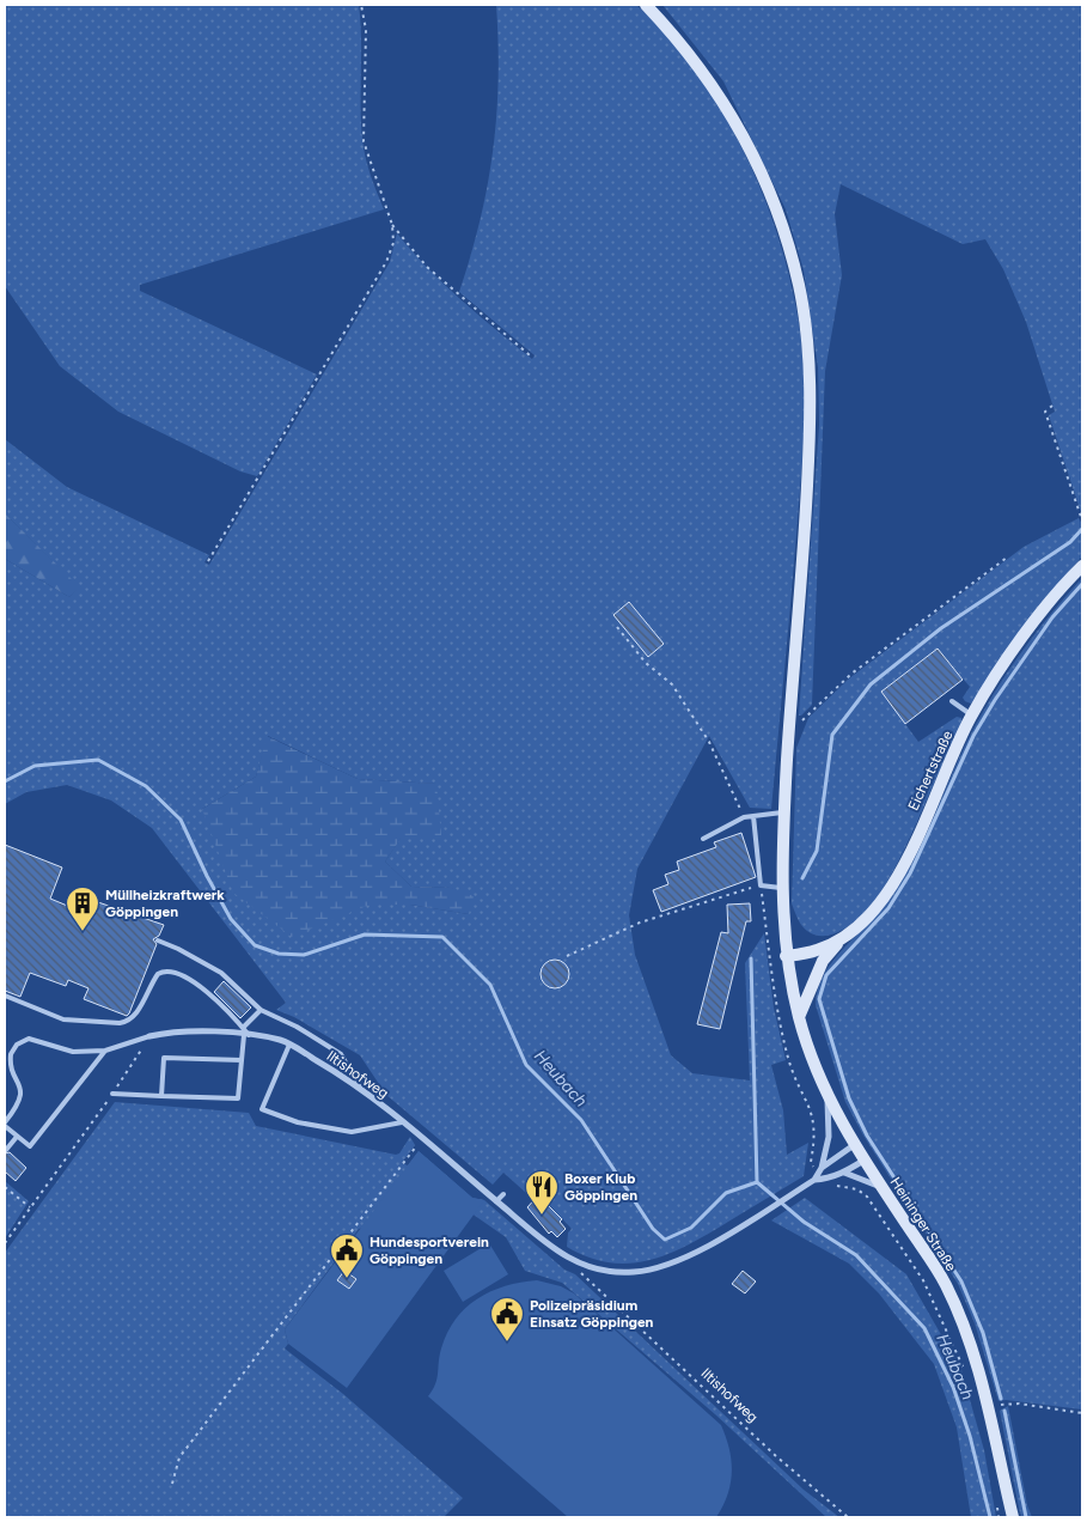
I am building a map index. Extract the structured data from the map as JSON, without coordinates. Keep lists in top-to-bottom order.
{
  "streets": {
    "main road": ["Eichertstraße", "Heininger Straße"],
    "street": ["Iltishofweg"]
  },
  "crossings": [
    ["Eichertstraße", "Heininger Straße"],
    ["Iltishofweg", "Heininger Straße"]
  ],
  "water": ["Heubach"],
  "places": {
    "building": ["Müllheizkraftwerk Göppingen"],
    "restaurant": ["Boxer Klub Göppingen"],
    "public building": ["Hundesportverein Göppingen", "Polizeipräsidium Einsatz Göppingen"]
  }
}
